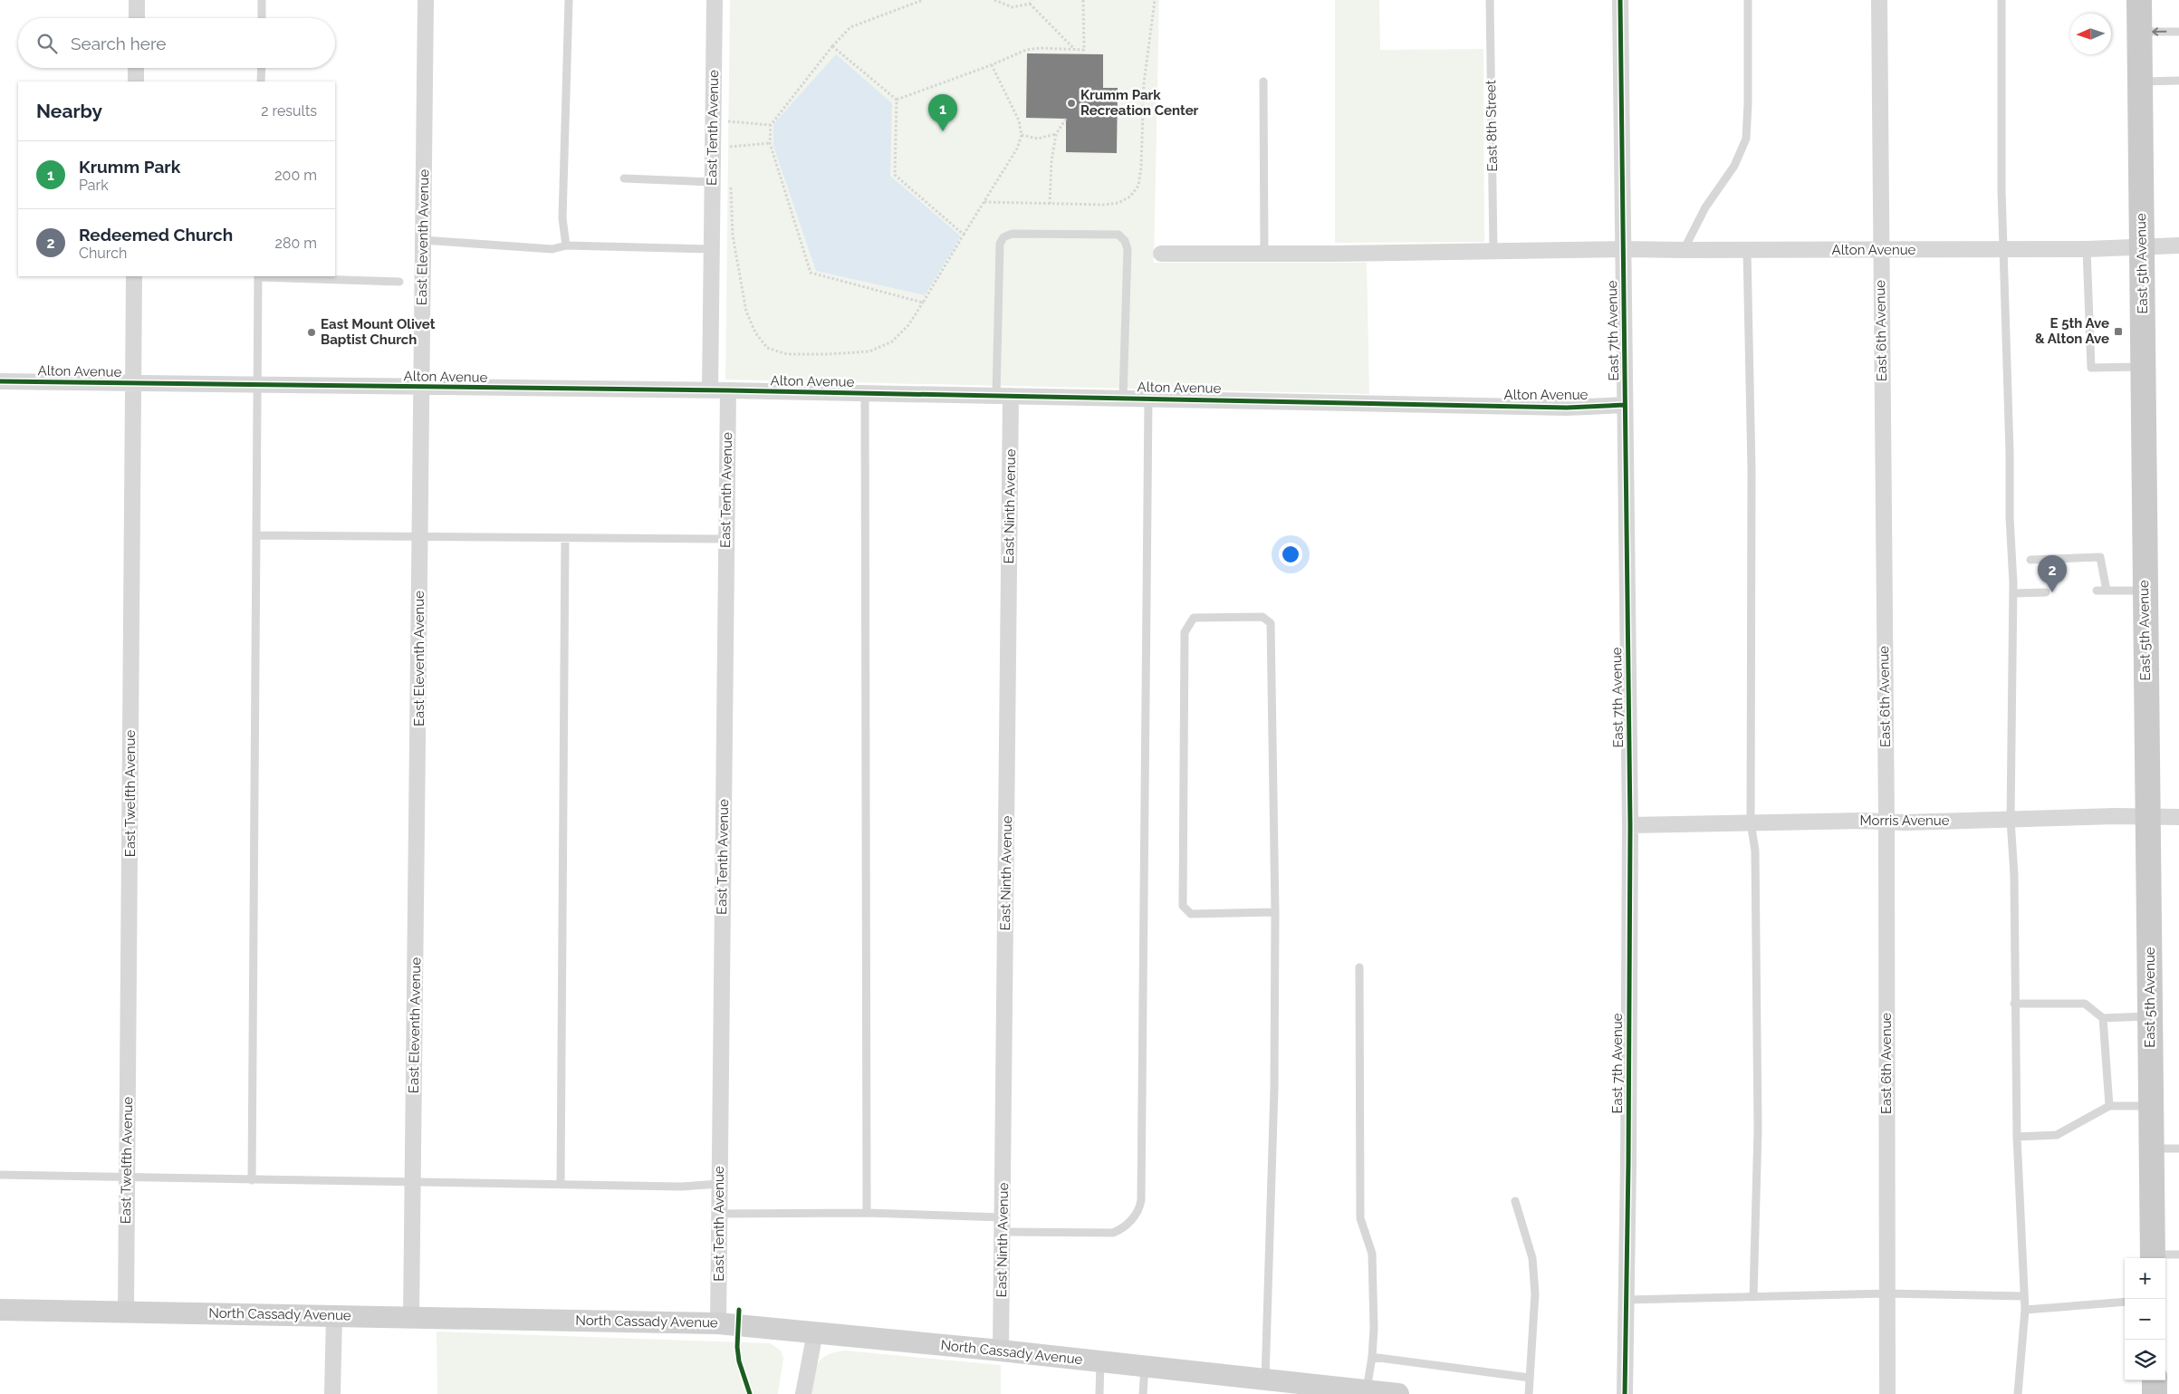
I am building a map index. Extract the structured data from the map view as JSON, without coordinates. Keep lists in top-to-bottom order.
{
  "streets": {
    "main road": ["East 5th Avenue", "North Cassady Avenue"],
    "street": [
      "East Tenth Avenue",
      "East Eleventh Avenue",
      "Alton Avenue",
      "East 7th Avenue",
      "East 6th Avenue",
      "East Ninth Avenue",
      "East Twelfth Avenue",
      "Morris Avenue"
    ],
    "lane": ["East 8th Street"]
  },
  "crossings": [
    ["East 8th Street", "Alton Avenue"],
    ["East Tenth Avenue", "Alton Avenue"],
    ["East Tenth Avenue", "North Cassady Avenue"],
    ["East Eleventh Avenue", "Alton Avenue"],
    ["East Eleventh Avenue", "North Cassady Avenue"],
    ["Alton Avenue", "East 5th Avenue"],
    ["Alton Avenue", "East 7th Avenue"],
    ["Alton Avenue", "East 6th Avenue"],
    ["Alton Avenue", "East Ninth Avenue"],
    ["Alton Avenue", "East Twelfth Avenue"],
    ["East 5th Avenue", "Morris Avenue"],
    ["East 7th Avenue", "Morris Avenue"],
    ["East 6th Avenue", "Morris Avenue"],
    ["East Ninth Avenue", "North Cassady Avenue"],
    ["East Twelfth Avenue", "North Cassady Avenue"]
  ],
  "places": {
    "other": ["Krumm Park Recreation Center", "East Mount Olivet Baptist Church"],
    "transit": ["E 5th Ave & Alton Ave"]
  },
  "north": "left",
  "page": {
    "search": "Search here",
    "heading": ["Nearby", "2 results"],
    "pins": ["1", "2"],
    "list": [
      {
        "mark": "1",
        "name": "Krumm Park",
        "note": "Park",
        "value": "200 m"
      },
      {
        "mark": "2",
        "name": "Redeemed Church",
        "note": "Church",
        "value": "280 m"
      }
    ],
    "map_buttons": ["+", "−"]
  }
}
